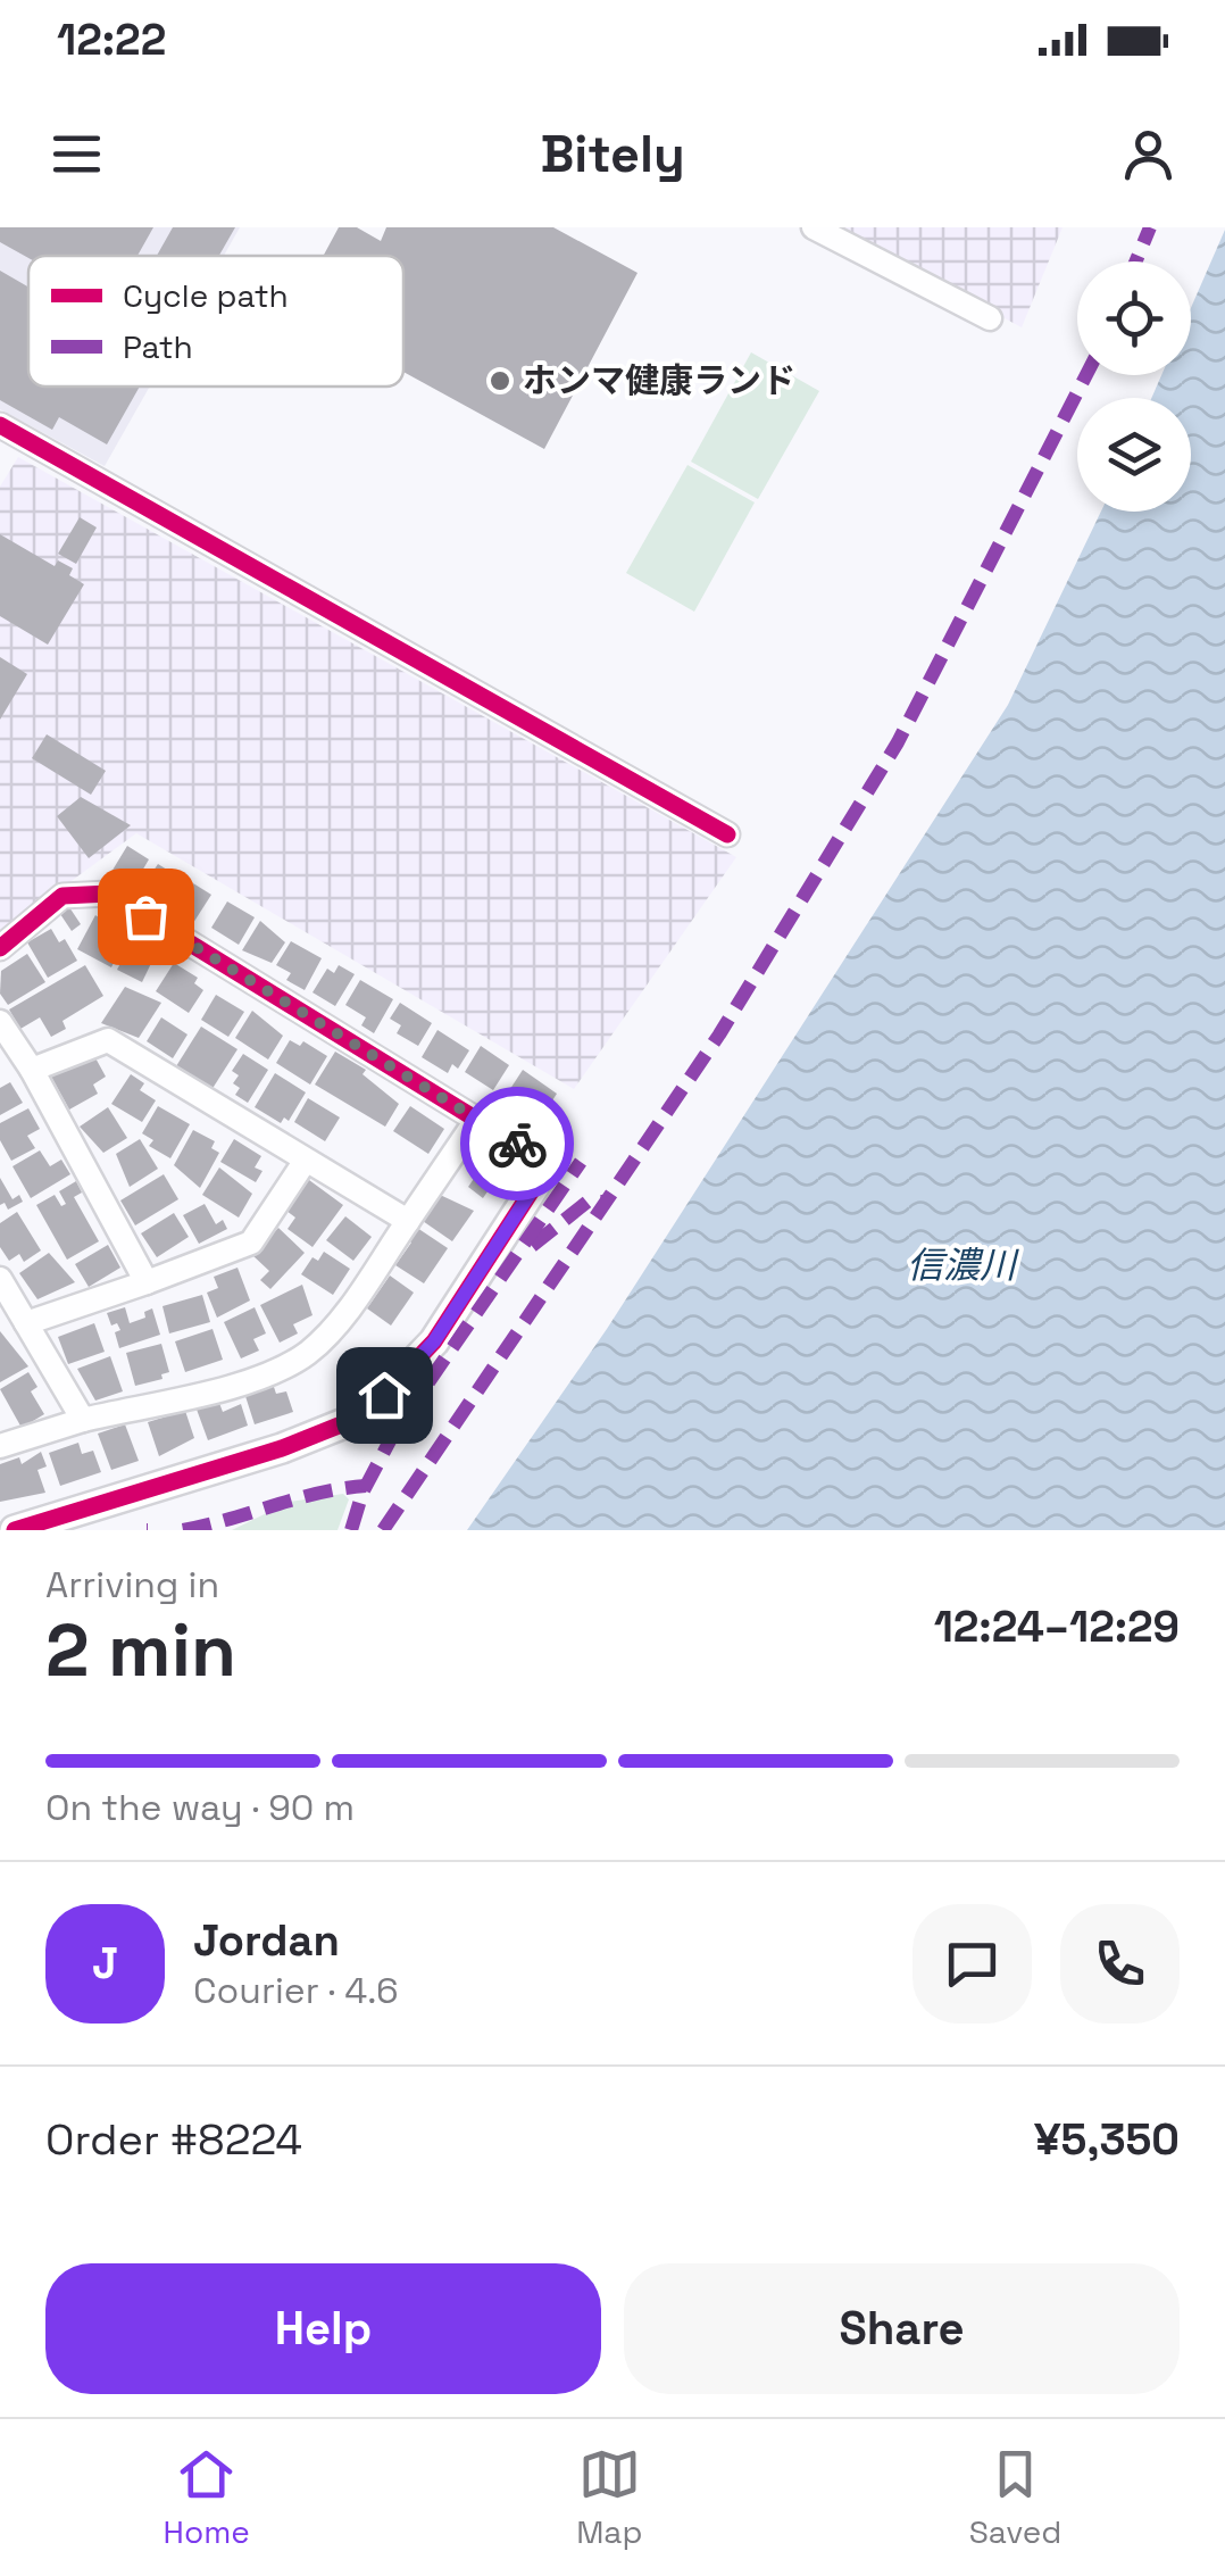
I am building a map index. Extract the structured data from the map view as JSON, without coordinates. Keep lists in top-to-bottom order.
{
  "water": ["信濃川"],
  "places": ["ホンマ健康ランド"],
  "legend": ["Cycle path", "Path"],
  "page": {
    "status": "12:22",
    "header": "Bitely",
    "heading": ["2 min", "Arriving in", "12:24–12:29"],
    "panel": [
      "Jordan",
      "Courier · 4.6",
      "Order #8224",
      "¥5,350"
    ],
    "bar": "On the way · 90 m",
    "round": "J",
    "buttons": ["Help", "Share"],
    "tabs": ["Home", "Map", "Saved"]
  }
}
